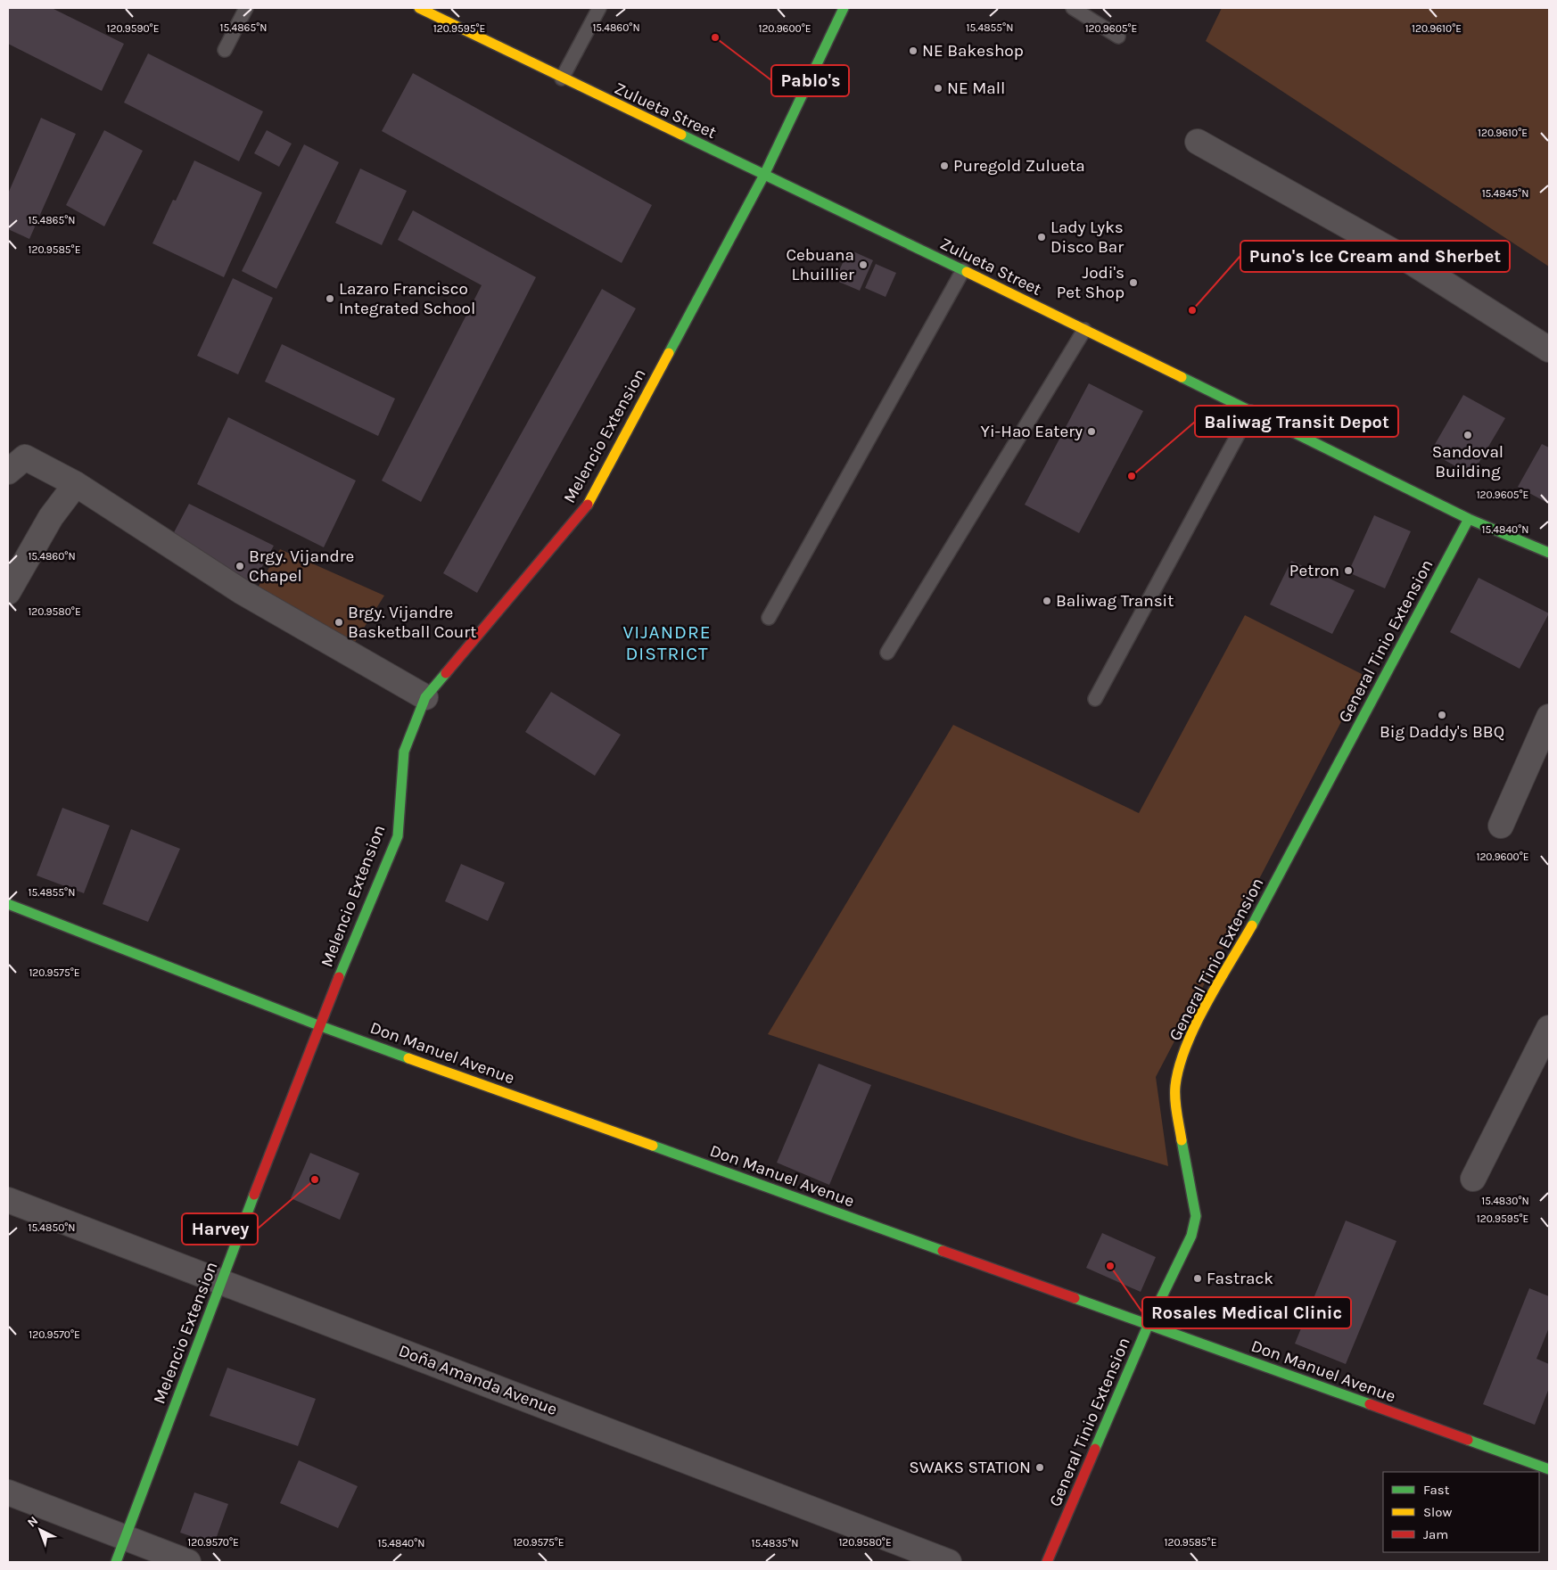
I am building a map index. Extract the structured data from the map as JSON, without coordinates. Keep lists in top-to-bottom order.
{
  "streets": {
    "street": [
      "Zulueta Street",
      "Melencio Extension",
      "General Tinio Extension",
      "Don Manuel Avenue",
      "Doña Amanda Avenue"
    ]
  },
  "crossings": [
    ["Zulueta Street", "Melencio Extension"],
    ["Zulueta Street", "General Tinio Extension"],
    ["Melencio Extension", "Don Manuel Avenue"],
    ["Melencio Extension", "Doña Amanda Avenue"],
    ["General Tinio Extension", "Don Manuel Avenue"]
  ],
  "districts": ["VIJANDRE DISTRICT"],
  "places": [
    "Pablo's",
    "NE Bakeshop",
    "NE Mall",
    "Puregold Zulueta",
    "Lady Lyks Disco Bar",
    "Cebuana Lhuillier",
    "Jodi's Pet Shop",
    "Lazaro Francisco Integrated School",
    "Puno's Ice Cream and Sherbet",
    "Yi-Hao Eatery",
    "Sandoval Building",
    "Baliwag Transit Depot",
    "Brgy. Vijandre Chapel",
    "Petron",
    "Baliwag Transit",
    "Brgy. Vijandre Basketball Court",
    "Big Daddy's BBQ",
    "Harvey",
    "Rosales Medical Clinic",
    "Fastrack",
    "SWAKS STATION"
  ],
  "legend": ["Fast", "Slow", "Jam"],
  "north": "top left",
  "coordinates": [
    "15.4855°N",
    "15.4865°N",
    "15.4860°N",
    "120.9595°E",
    "120.9600°E",
    "120.9610°E",
    "120.9590°E",
    "120.9605°E",
    "15.4845°N",
    "120.9585°E",
    "15.4840°N",
    "120.9580°E",
    "120.9575°E",
    "15.4830°N",
    "15.4850°N",
    "120.9570°E",
    "15.4835°N"
  ]
}
